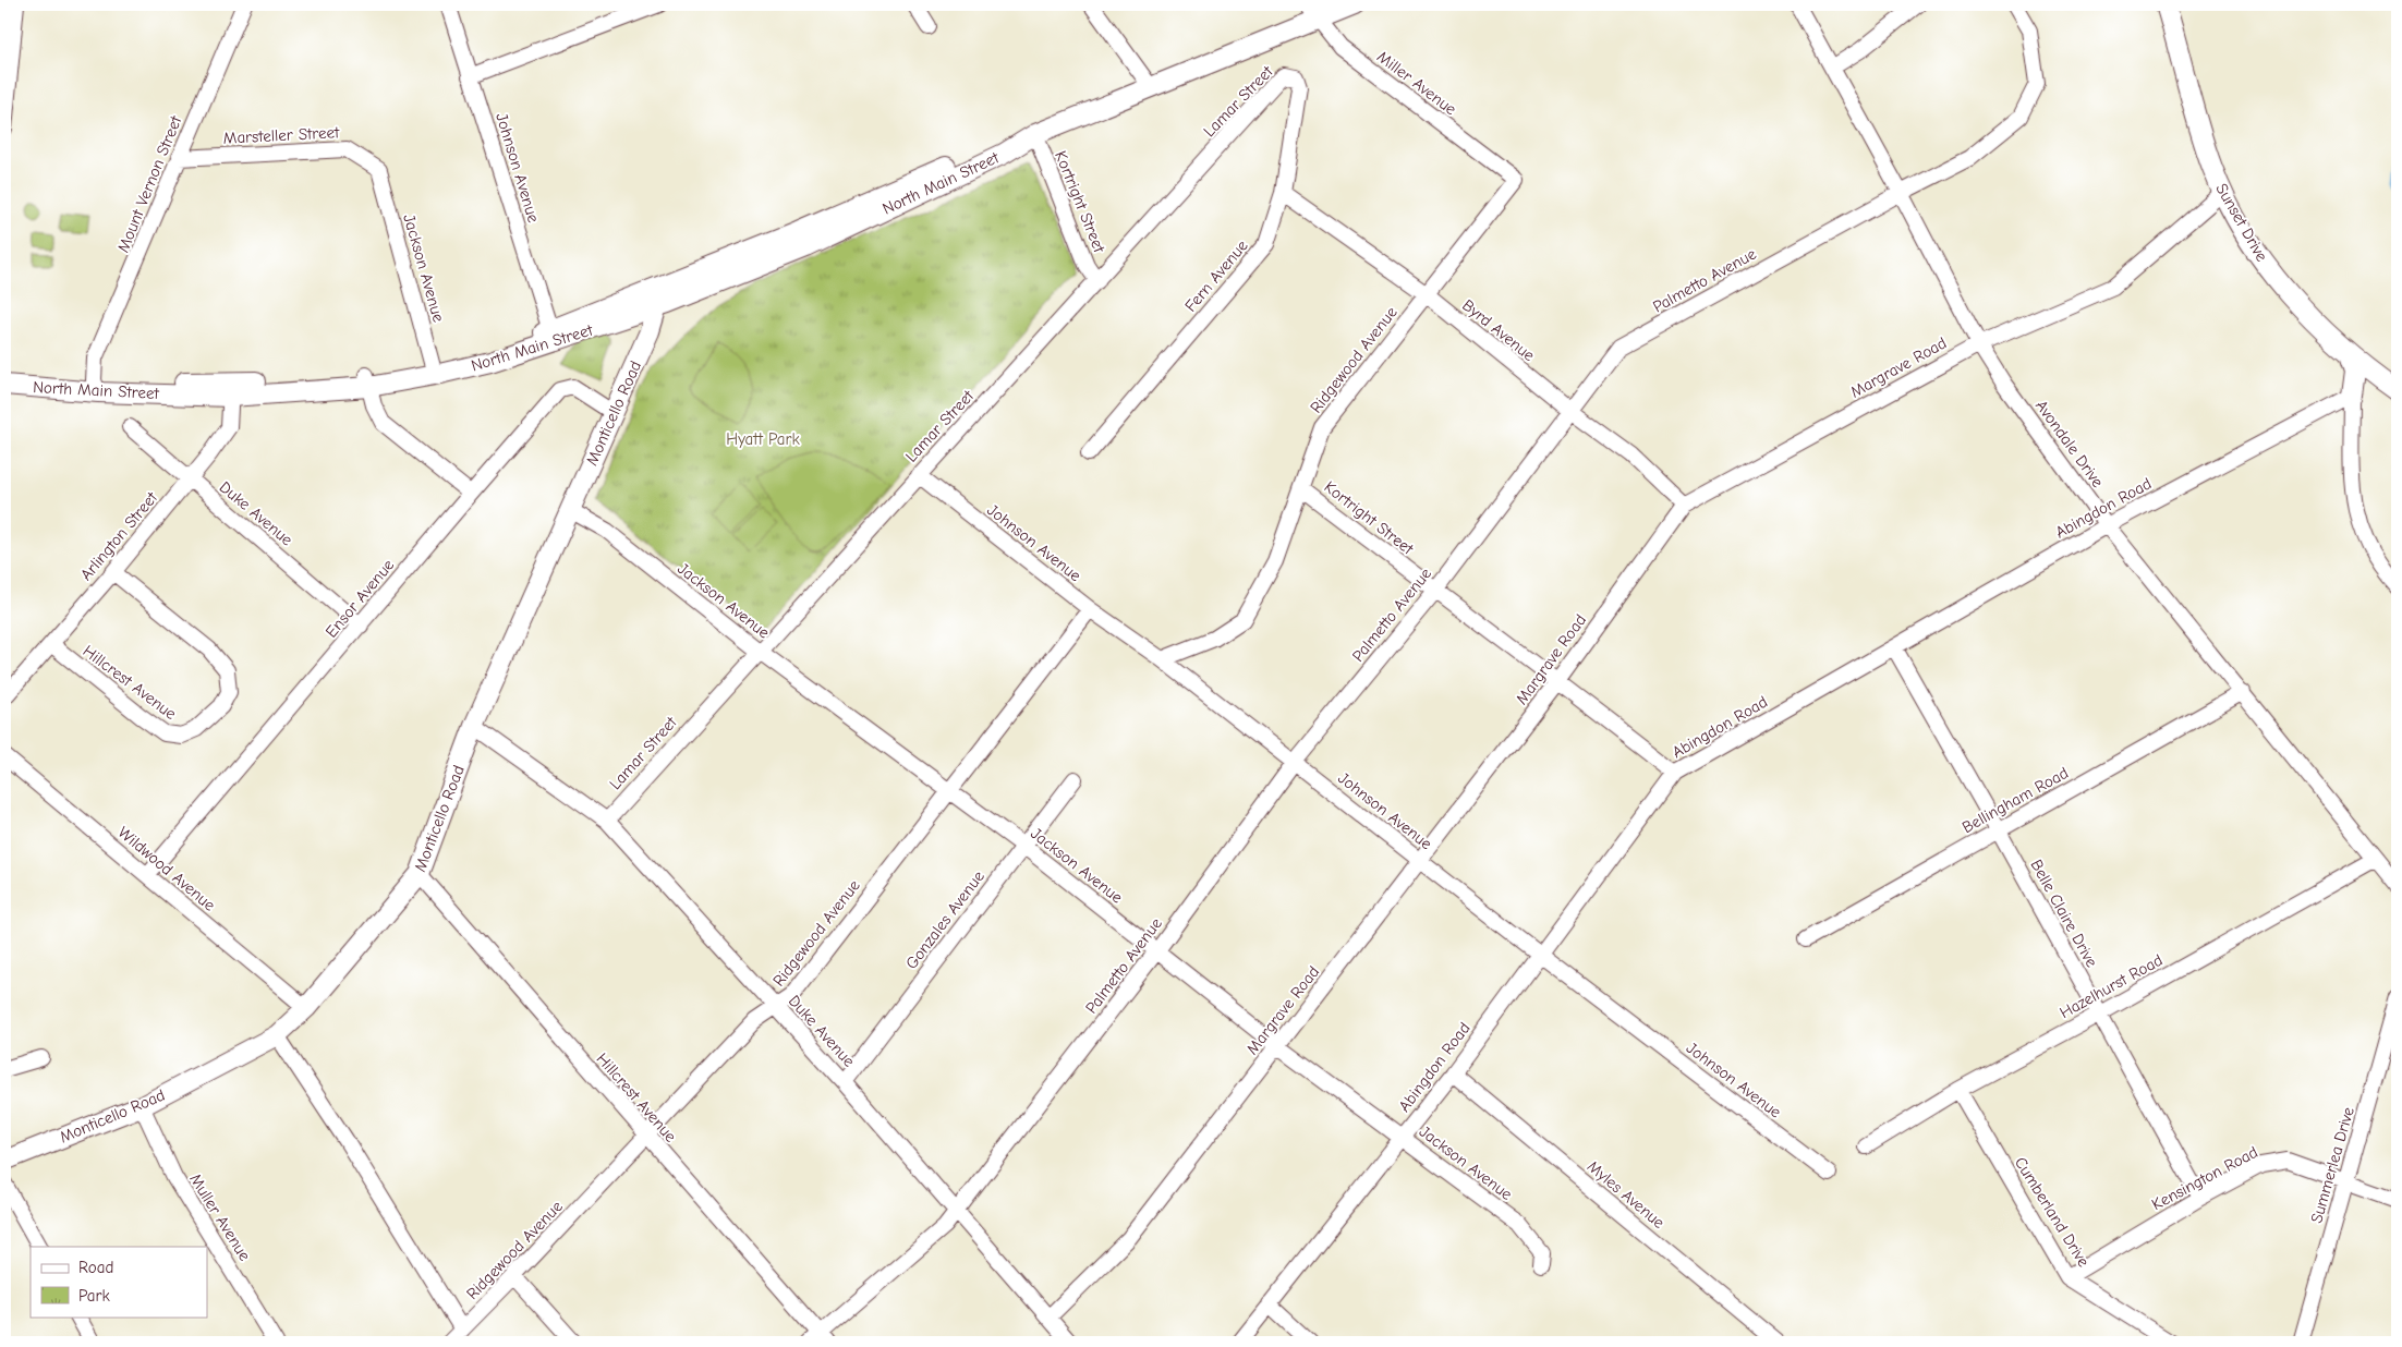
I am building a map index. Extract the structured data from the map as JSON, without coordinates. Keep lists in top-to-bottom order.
{
  "streets": {
    "main road": ["North Main Street", "Sunset Drive", "Monticello Road"],
    "street": [
      "Miller Avenue",
      "Lamar Street",
      "Marsteller Street",
      "Johnson Avenue",
      "Mount Vernon Street",
      "Kortright Street",
      "Jackson Avenue",
      "Fern Avenue",
      "Palmetto Avenue",
      "Byrd Avenue",
      "Ridgewood Avenue",
      "Margrave Road",
      "Avondale Drive",
      "Abingdon Road",
      "Duke Avenue",
      "Arlington Street",
      "Ensor Avenue",
      "Hillcrest Avenue",
      "Bellingham Road",
      "Wildwood Avenue",
      "Belle Claire Drive",
      "Gonzales Avenue",
      "Hazelhurst Road",
      "Summerlea Drive",
      "Kensington Road",
      "Myles Avenue",
      "Cumberland Drive",
      "Muller Avenue"
    ]
  },
  "crossings": [
    ["Miller Avenue", "North Main Street"],
    ["Miller Avenue", "Ridgewood Avenue"],
    ["Lamar Street", "Johnson Avenue"],
    ["Lamar Street", "Kortright Street"],
    ["Lamar Street", "Jackson Avenue"],
    ["Lamar Street", "Fern Avenue"],
    ["Lamar Street", "Duke Avenue"],
    ["Marsteller Street", "Mount Vernon Street"],
    ["Marsteller Street", "Jackson Avenue"],
    ["Johnson Avenue", "North Main Street"],
    ["Johnson Avenue", "Palmetto Avenue"],
    ["Johnson Avenue", "Ridgewood Avenue"],
    ["Johnson Avenue", "Margrave Road"],
    ["Johnson Avenue", "Abingdon Road"],
    ["North Main Street", "Mount Vernon Street"],
    ["North Main Street", "Kortright Street"],
    ["North Main Street", "Jackson Avenue"],
    ["North Main Street", "Monticello Road"],
    ["North Main Street", "Arlington Street"],
    ["Kortright Street", "Palmetto Avenue"],
    ["Kortright Street", "Ridgewood Avenue"],
    ["Kortright Street", "Margrave Road"],
    ["Kortright Street", "Abingdon Road"],
    ["Sunset Drive", "Margrave Road"],
    ["Jackson Avenue", "Palmetto Avenue"],
    ["Jackson Avenue", "Ridgewood Avenue"],
    ["Jackson Avenue", "Margrave Road"],
    ["Jackson Avenue", "Monticello Road"],
    ["Jackson Avenue", "Abingdon Road"],
    ["Jackson Avenue", "Gonzales Avenue"],
    ["Fern Avenue", "Byrd Avenue"],
    ["Palmetto Avenue", "Byrd Avenue"],
    ["Palmetto Avenue", "Avondale Drive"],
    ["Palmetto Avenue", "Duke Avenue"],
    ["Palmetto Avenue", "Hillcrest Avenue"],
    ["Byrd Avenue", "Ridgewood Avenue"],
    ["Byrd Avenue", "Margrave Road"],
    ["Ridgewood Avenue", "Duke Avenue"],
    ["Ridgewood Avenue", "Hillcrest Avenue"],
    ["Margrave Road", "Avondale Drive"],
    ["Margrave Road", "Duke Avenue"],
    ["Monticello Road", "Duke Avenue"],
    ["Monticello Road", "Ensor Avenue"],
    ["Monticello Road", "Hillcrest Avenue"],
    ["Monticello Road", "Wildwood Avenue"],
    ["Monticello Road", "Muller Avenue"],
    ["Avondale Drive", "Abingdon Road"],
    ["Avondale Drive", "Bellingham Road"],
    ["Avondale Drive", "Hazelhurst Road"],
    ["Abingdon Road", "Belle Claire Drive"],
    ["Abingdon Road", "Myles Avenue"],
    ["Duke Avenue", "Arlington Street"],
    ["Duke Avenue", "Ensor Avenue"],
    ["Duke Avenue", "Gonzales Avenue"],
    ["Arlington Street", "Hillcrest Avenue"],
    ["Ensor Avenue", "Wildwood Avenue"],
    ["Bellingham Road", "Belle Claire Drive"],
    ["Belle Claire Drive", "Hazelhurst Road"],
    ["Belle Claire Drive", "Kensington Road"],
    ["Hazelhurst Road", "Cumberland Drive"],
    ["Summerlea Drive", "Kensington Road"],
    ["Kensington Road", "Cumberland Drive"]
  ],
  "parks": ["Hyatt Park"],
  "legend": ["Road", "Park"]
}
